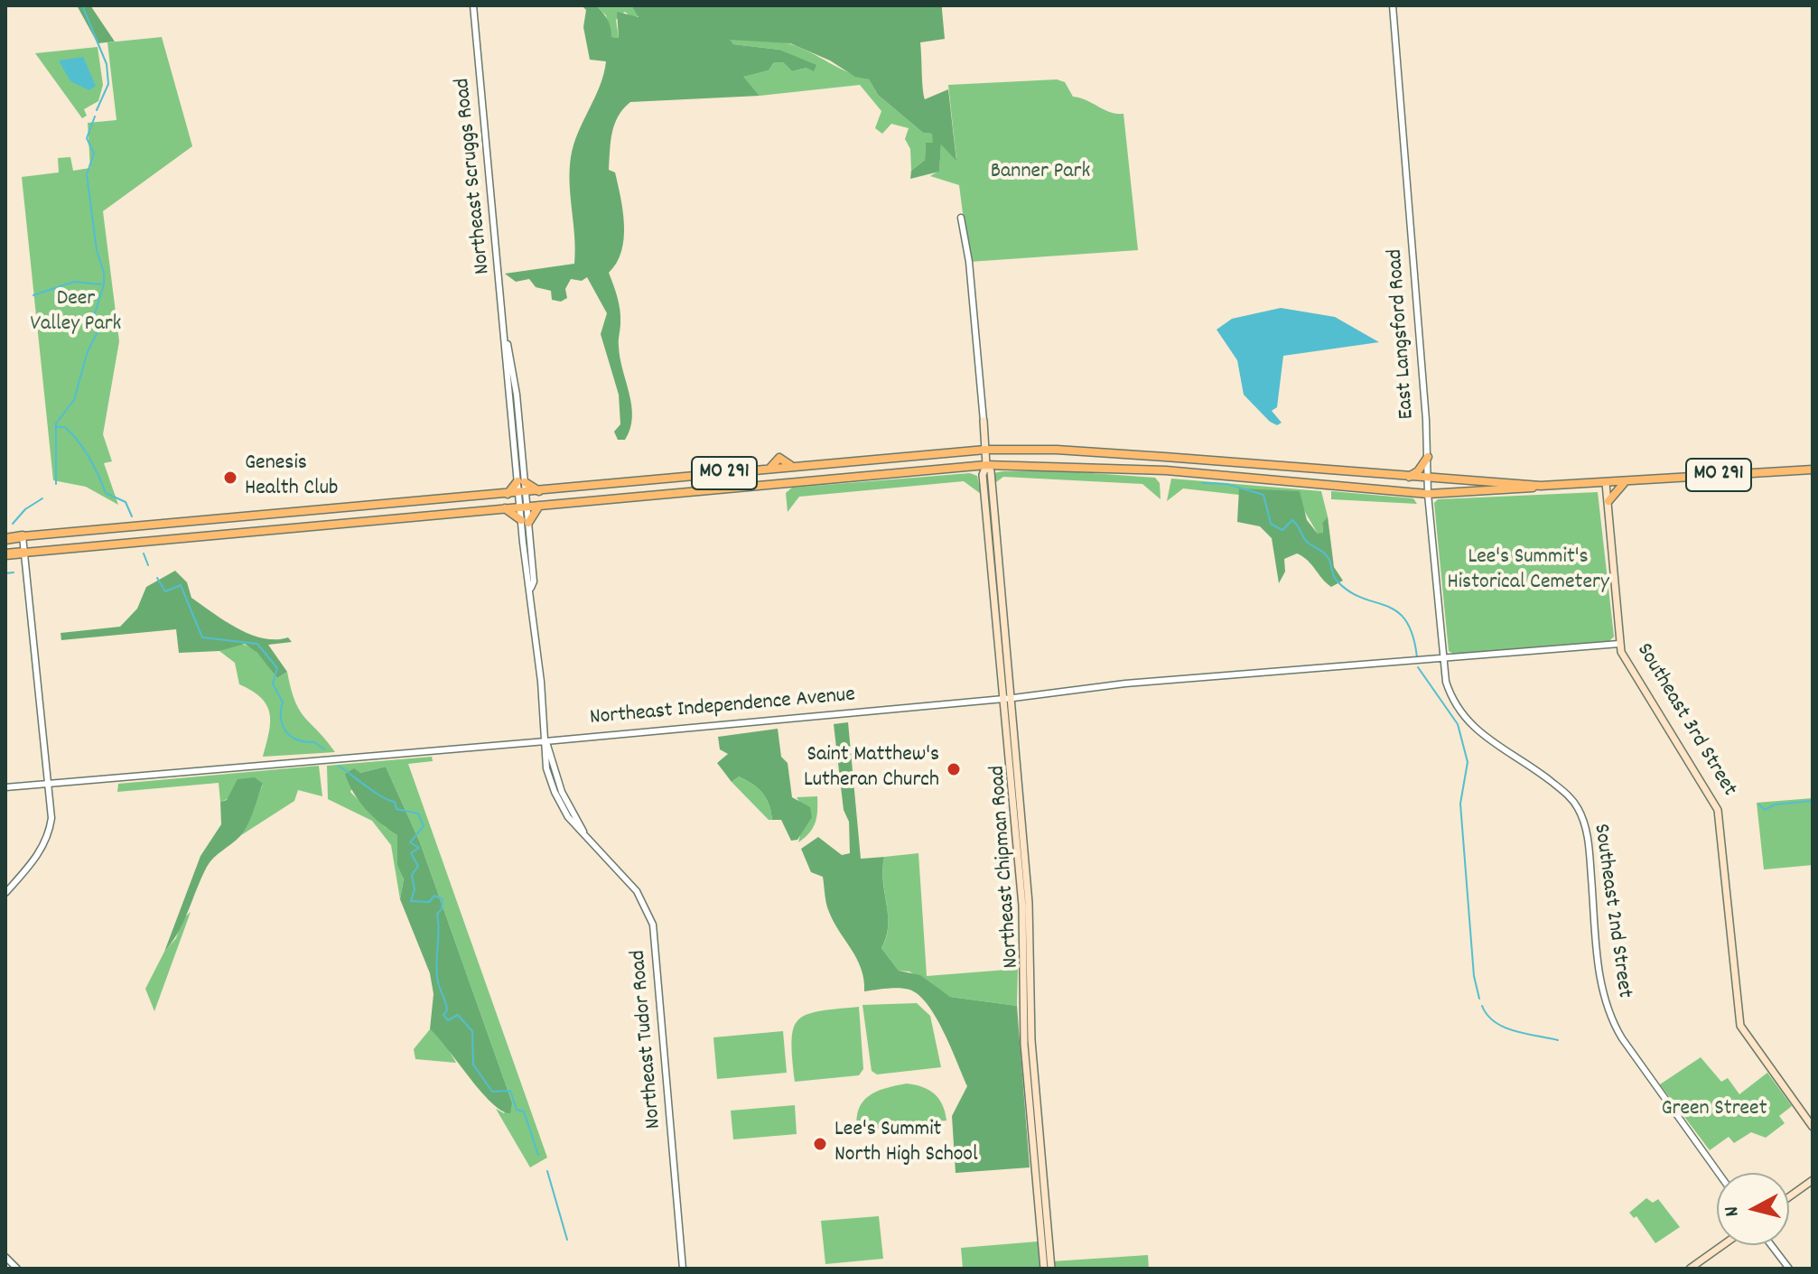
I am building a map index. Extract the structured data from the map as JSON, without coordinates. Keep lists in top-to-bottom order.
{
  "streets": {
    "highway": ["MO 291"],
    "main road": ["Southeast 3rd Street", "Northeast Chipman Road"],
    "street": [
      "Northeast Scruggs Road",
      "East Langsford Road",
      "Northeast Independence Avenue",
      "Southeast 2nd Street",
      "Northeast Tudor Road"
    ]
  },
  "crossings": [
    ["Northeast Scruggs Road", "MO 291"],
    ["East Langsford Road", "MO 291"],
    ["East Langsford Road", "Northeast Independence Avenue"],
    ["East Langsford Road", "Southeast 2nd Street"],
    ["MO 291", "Southeast 3rd Street"],
    ["MO 291", "Northeast Chipman Road"],
    ["Northeast Independence Avenue", "Southeast 3rd Street"],
    ["Northeast Independence Avenue", "Northeast Chipman Road"],
    ["Northeast Independence Avenue", "Southeast 2nd Street"],
    ["Northeast Independence Avenue", "Northeast Tudor Road"]
  ],
  "parks": [
    "Banner Park",
    "Deer Valley Park",
    "Lee's Summit's Historical Cemetery",
    "Green Street"
  ],
  "places": ["Genesis Health Club", "Saint Matthew's Lutheran Church", "Lee's Summit North High School"],
  "north": "left"
}
